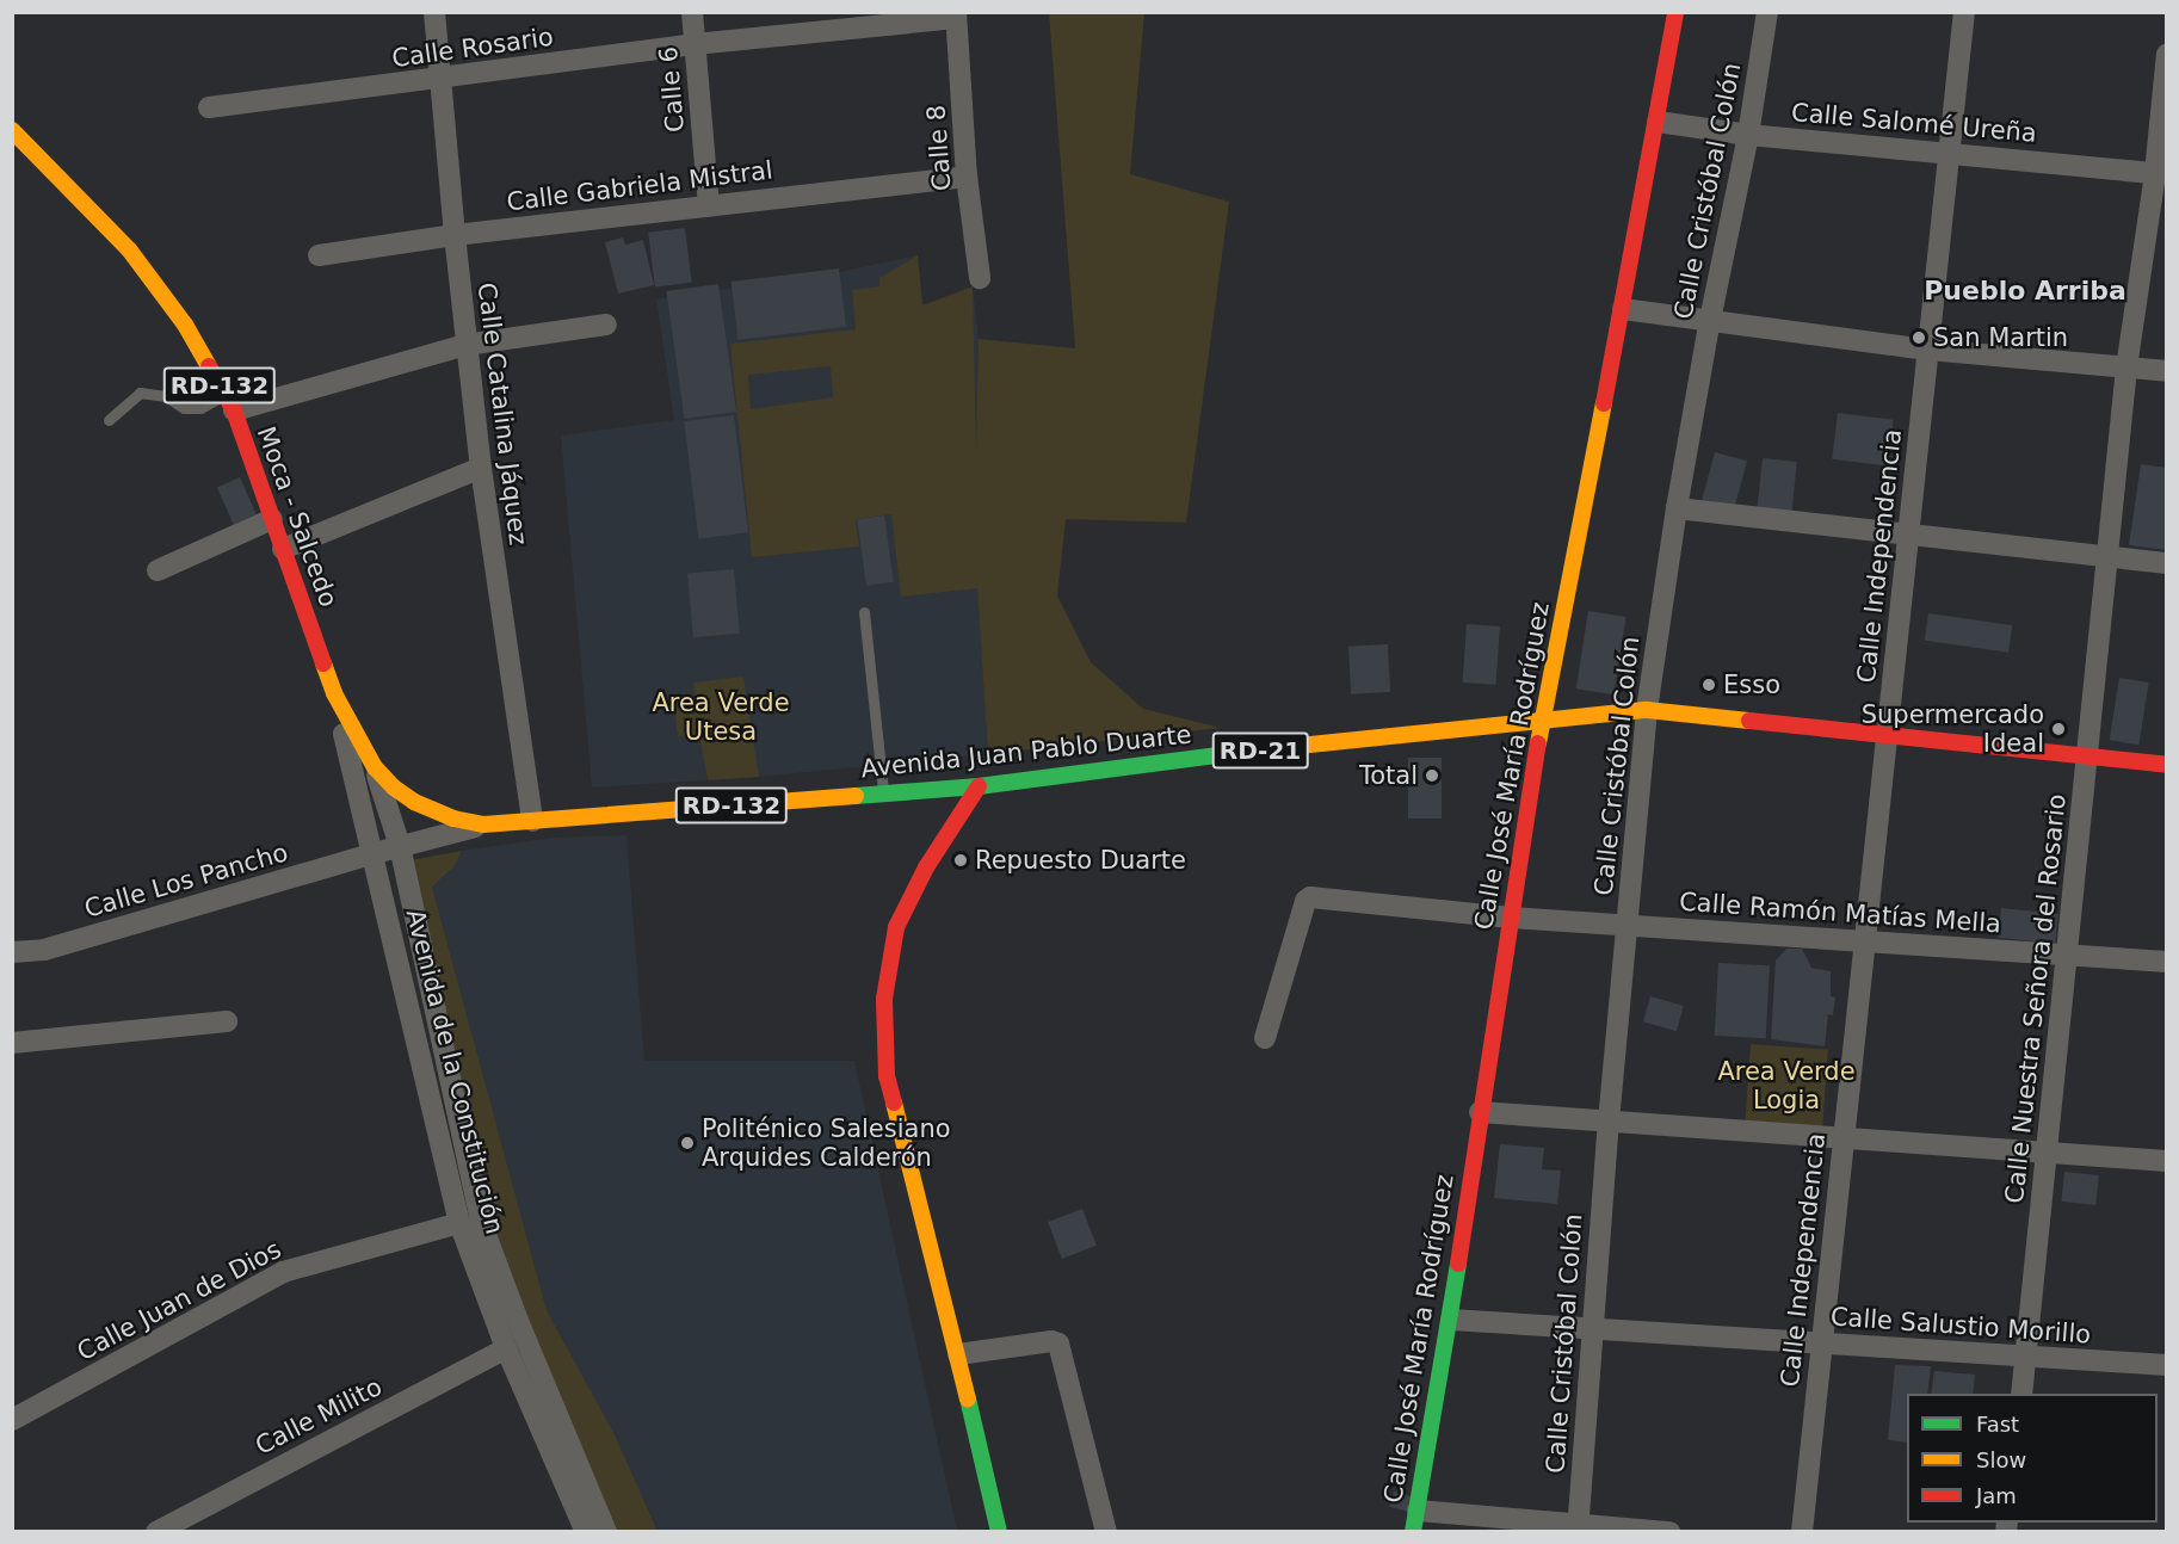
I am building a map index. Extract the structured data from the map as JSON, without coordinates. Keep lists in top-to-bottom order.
{
  "streets": {
    "main road": [
      "RD-132",
      "Moca - Salcedo",
      "RD-21",
      "Avenida Juan Pablo Duarte",
      "Calle José María Rodríguez"
    ],
    "street": [
      "Calle Rosario",
      "Calle 6",
      "Calle Salomé Ureña",
      "Calle 8",
      "Calle Gabriela Mistral",
      "Calle Cristóbal Colón",
      "Calle Catalina Jáquez",
      "Calle Independencia",
      "Calle Los Pancho",
      "Calle Ramón Matías Mella",
      "Calle Nuestra Señora del Rosario",
      "Avenida de la Constitución",
      "Calle Juan de Dios",
      "Calle Salustio Morillo",
      "Calle Milito"
    ]
  },
  "crossings": [
    ["Calle Rosario", "Calle 6"],
    ["Calle Rosario", "Calle 8"],
    ["Calle Rosario", "Calle Catalina Jáquez"],
    ["Calle 6", "Calle Gabriela Mistral"],
    ["Calle Salomé Ureña", "Calle Cristóbal Colón"],
    ["Calle Salomé Ureña", "Calle Independencia"],
    ["Calle Salomé Ureña", "Calle José María Rodríguez"],
    ["Calle Salomé Ureña", "Calle Nuestra Señora del Rosario"],
    ["Calle 8", "Calle Gabriela Mistral"],
    ["Calle Gabriela Mistral", "Calle Catalina Jáquez"],
    ["Calle Cristóbal Colón", "Avenida Juan Pablo Duarte"],
    ["Calle Cristóbal Colón", "Calle Ramón Matías Mella"],
    ["Calle Cristóbal Colón", "Calle Salustio Morillo"],
    ["Calle Catalina Jáquez", "Avenida Juan Pablo Duarte"],
    ["Moca - Salcedo", "Avenida Juan Pablo Duarte"],
    ["Moca - Salcedo", "Avenida de la Constitución"],
    ["Calle Independencia", "Avenida Juan Pablo Duarte"],
    ["Calle Independencia", "Calle Ramón Matías Mella"],
    ["Calle Independencia", "Calle Salustio Morillo"],
    ["Avenida Juan Pablo Duarte", "Calle José María Rodríguez"],
    ["Avenida Juan Pablo Duarte", "Calle Los Pancho"],
    ["Avenida Juan Pablo Duarte", "Calle Nuestra Señora del Rosario"],
    ["Avenida Juan Pablo Duarte", "Avenida de la Constitución"],
    ["Calle José María Rodríguez", "Calle Ramón Matías Mella"],
    ["Calle José María Rodríguez", "Calle Salustio Morillo"],
    ["Calle Los Pancho", "Avenida de la Constitución"],
    ["Calle Ramón Matías Mella", "Calle Nuestra Señora del Rosario"],
    ["Calle Nuestra Señora del Rosario", "Calle Salustio Morillo"],
    ["Avenida de la Constitución", "Calle Juan de Dios"],
    ["Avenida de la Constitución", "Calle Milito"]
  ],
  "districts": ["Pueblo Arriba"],
  "parks": ["Area Verde Utesa", "Area Verde Logia"],
  "places": [
    "San Martin",
    "Esso",
    "Supermercado Ideal",
    "Total",
    "Repuesto Duarte",
    "Politénico Salesiano Arquides Calderón"
  ],
  "legend": ["Fast", "Slow", "Jam"]
}
